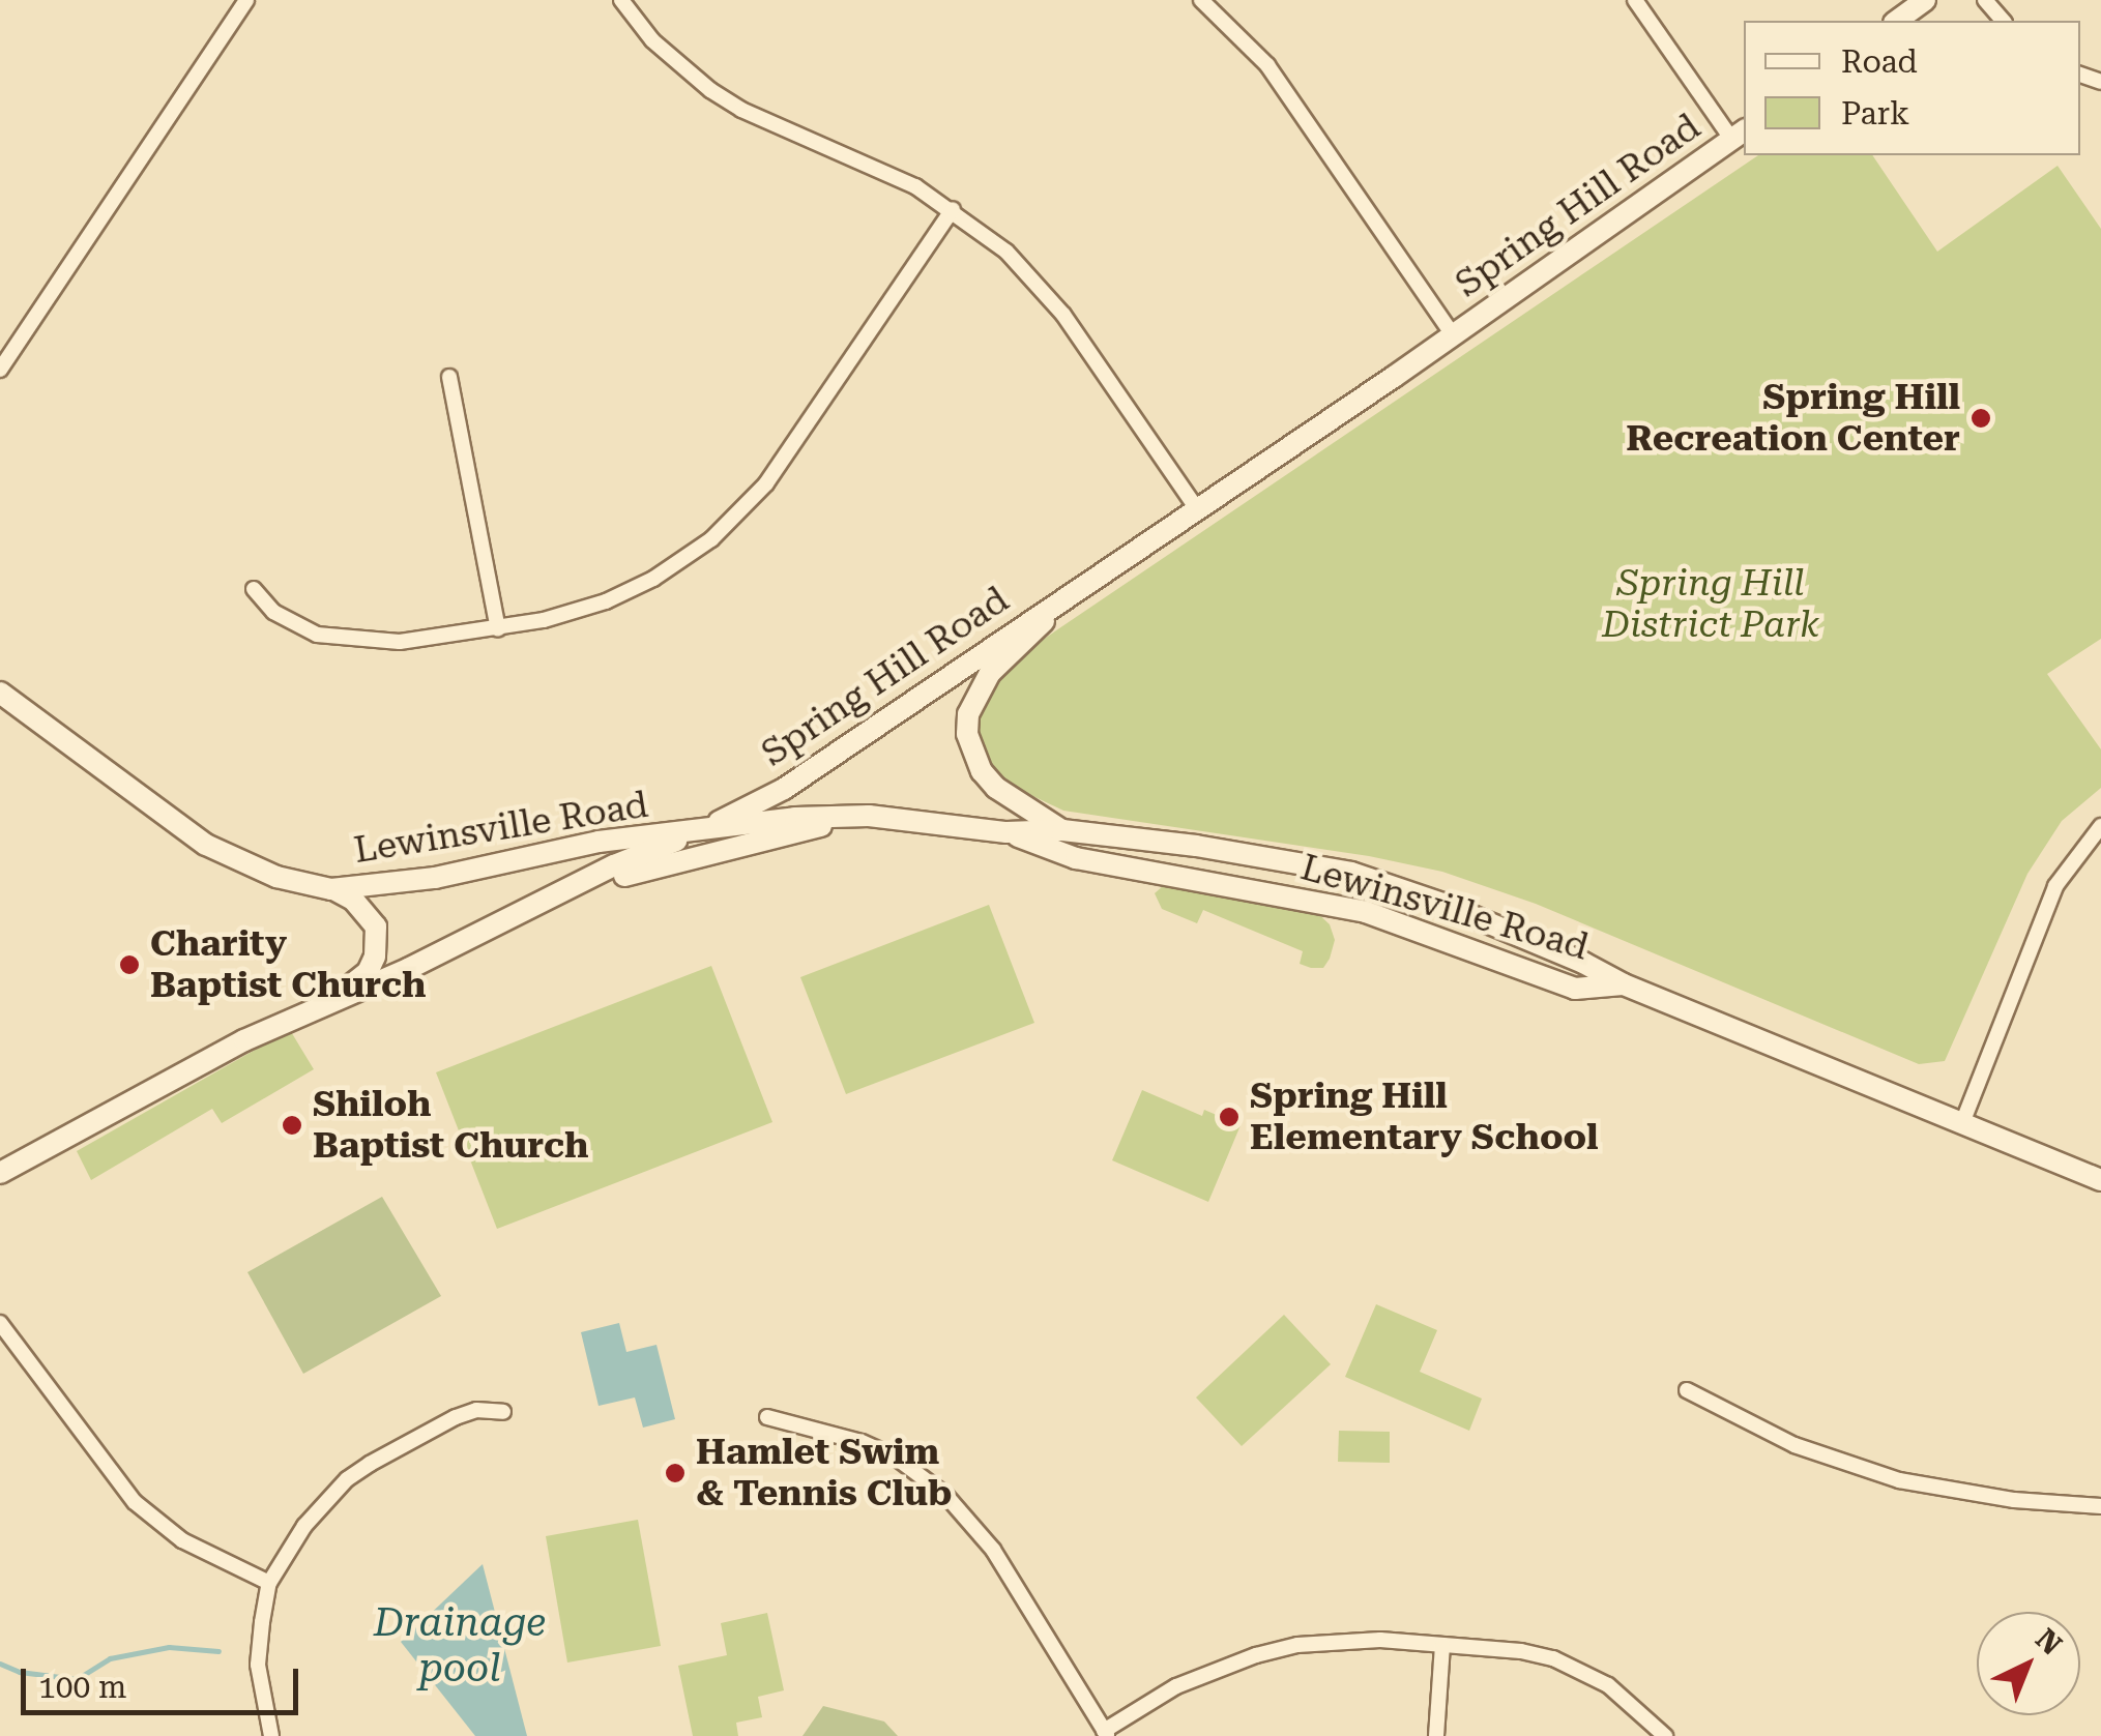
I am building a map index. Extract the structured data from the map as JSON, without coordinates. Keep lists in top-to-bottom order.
{
  "streets": {
    "main road": ["Spring Hill Road", "Lewinsville Road"]
  },
  "crossings": [
    ["Spring Hill Road", "Lewinsville Road"]
  ],
  "water": ["Drainage pool"],
  "parks": ["Spring Hill District Park"],
  "places": [
    "Spring Hill Recreation Center",
    "Charity Baptist Church",
    "Spring Hill Elementary School",
    "Shiloh Baptist Church",
    "Hamlet Swim & Tennis Club"
  ],
  "legend": ["Road", "Park"],
  "scale_bar": "100 m",
  "north": "top right"
}
